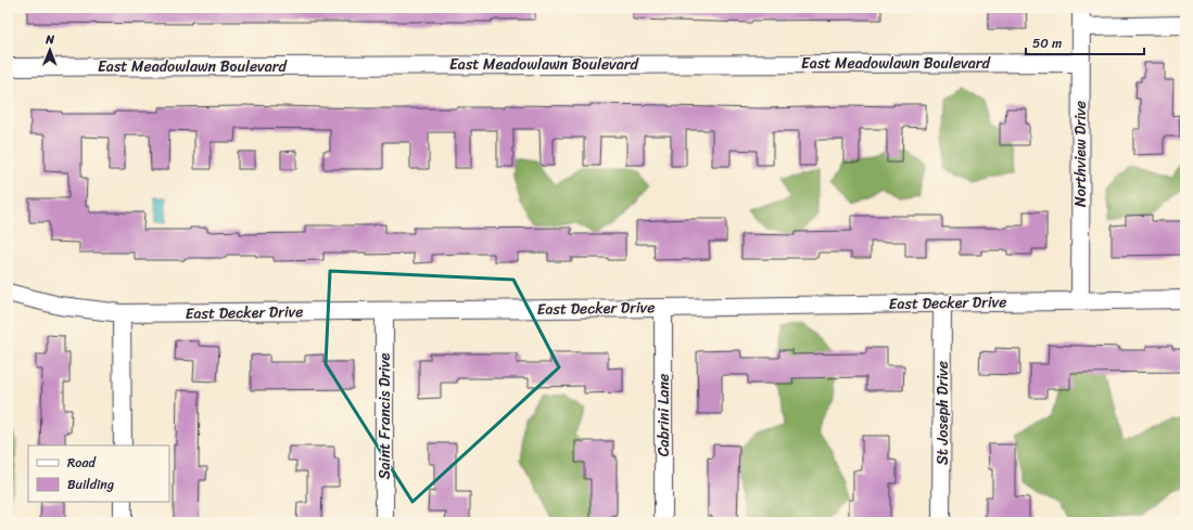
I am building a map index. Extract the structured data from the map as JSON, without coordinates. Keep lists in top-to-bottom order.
{
  "streets": {
    "street": [
      "East Meadowlawn Boulevard",
      "Northview Drive",
      "East Decker Drive",
      "St Joseph Drive",
      "Cabrini Lane",
      "Saint Francis Drive"
    ]
  },
  "crossings": [
    ["East Meadowlawn Boulevard", "Northview Drive"],
    ["Northview Drive", "East Decker Drive"],
    ["East Decker Drive", "St Joseph Drive"],
    ["East Decker Drive", "Cabrini Lane"],
    ["East Decker Drive", "Saint Francis Drive"]
  ],
  "legend": ["Road", "Building"],
  "scale_bar": "50 m",
  "north": "top"
}
